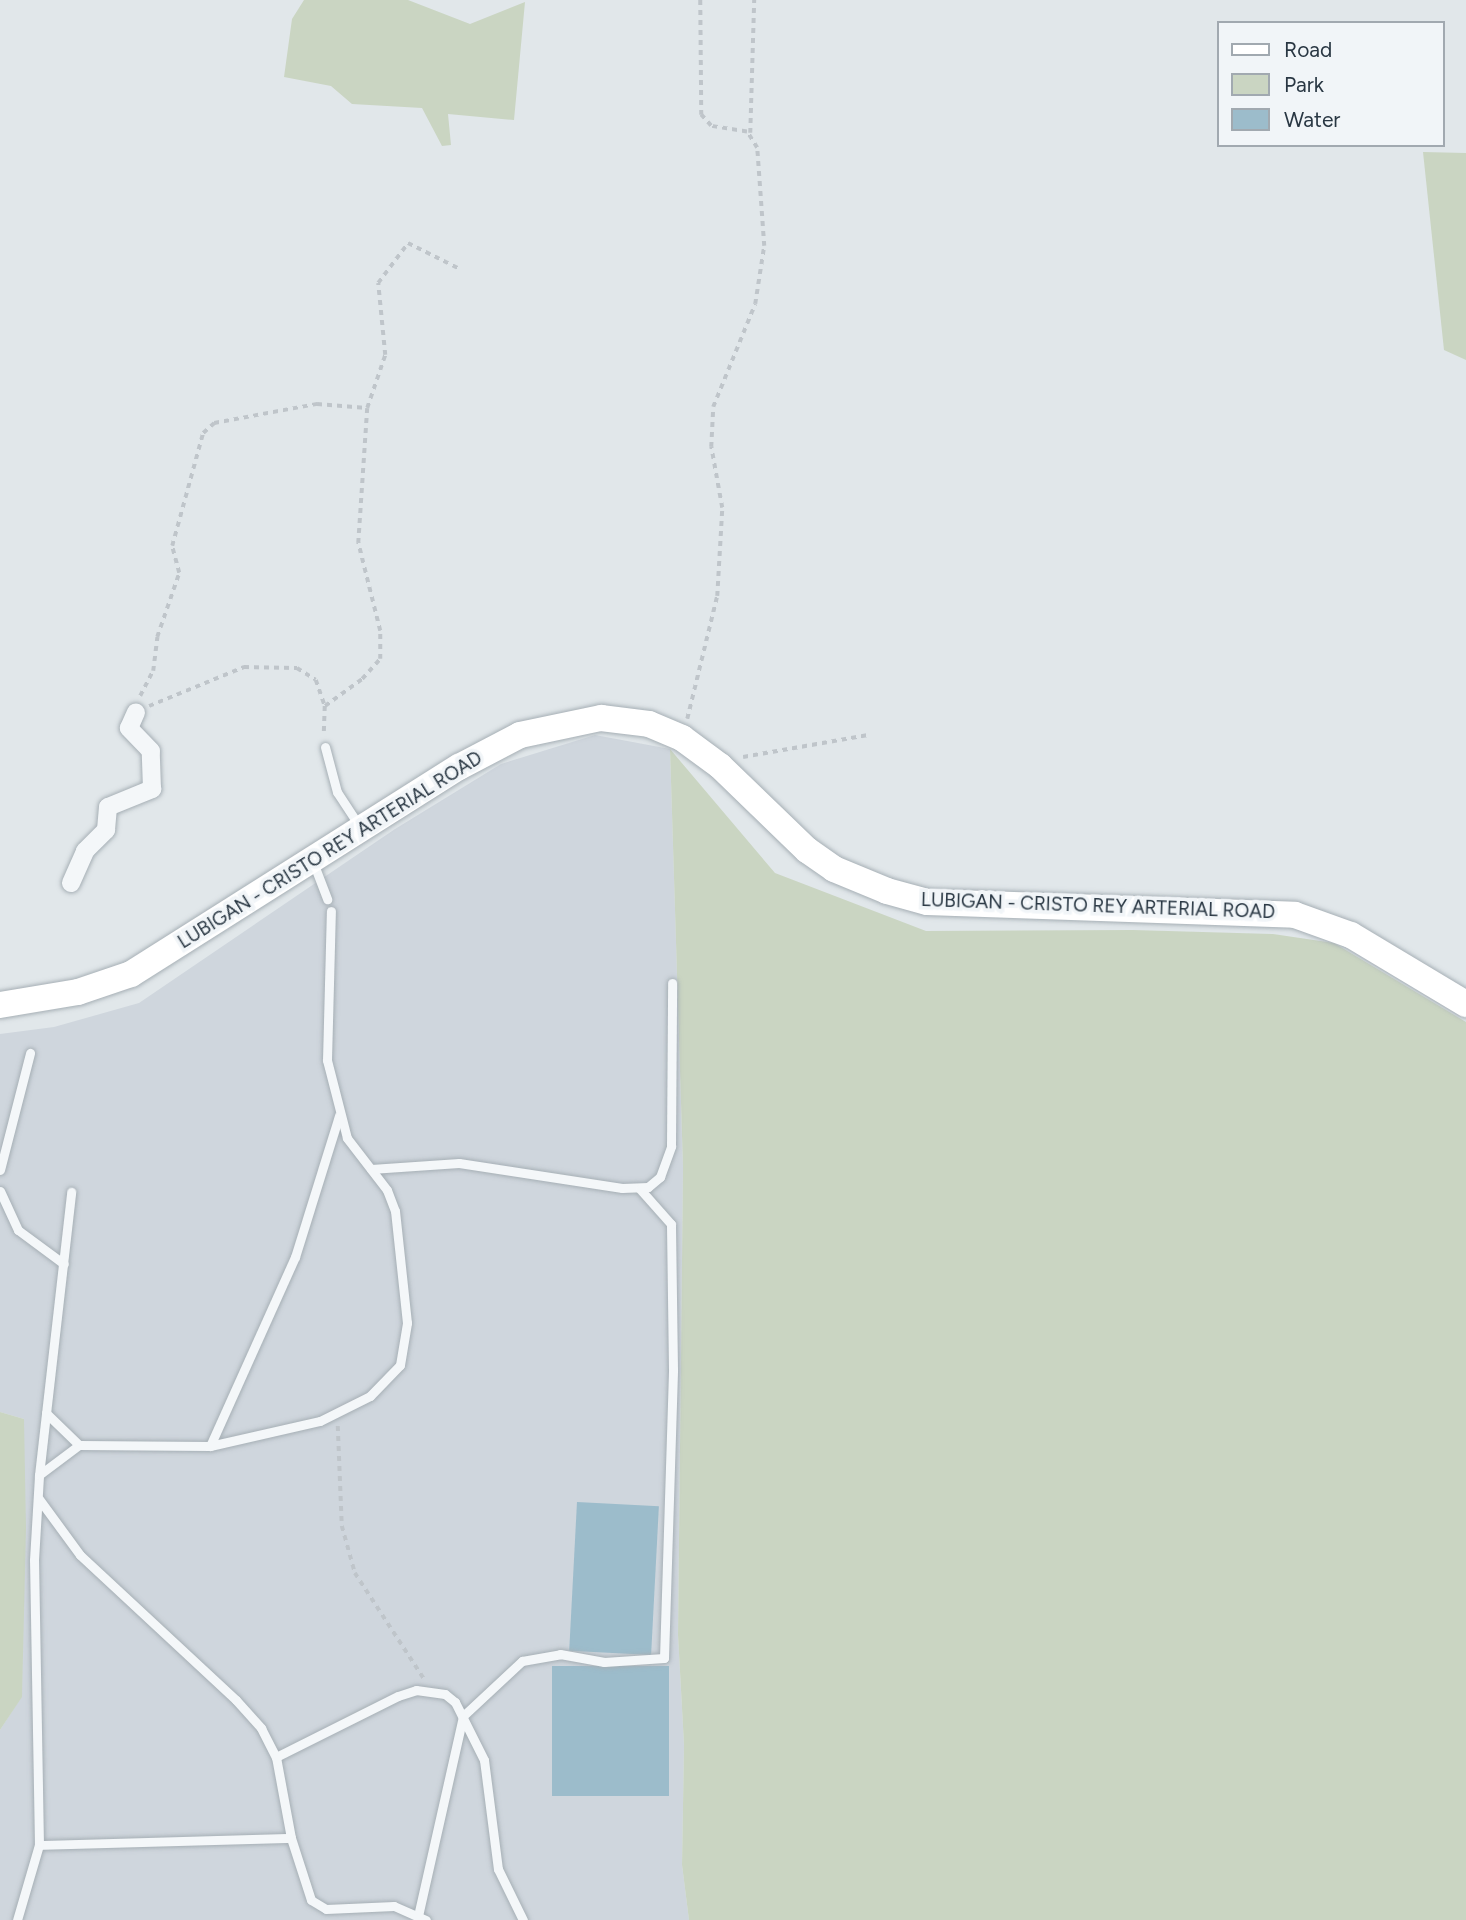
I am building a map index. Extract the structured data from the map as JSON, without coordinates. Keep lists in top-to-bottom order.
{
  "streets": {
    "main road": ["LUBIGAN - CRISTO REY ARTERIAL ROAD"]
  },
  "legend": ["Road", "Park", "Water"]
}
